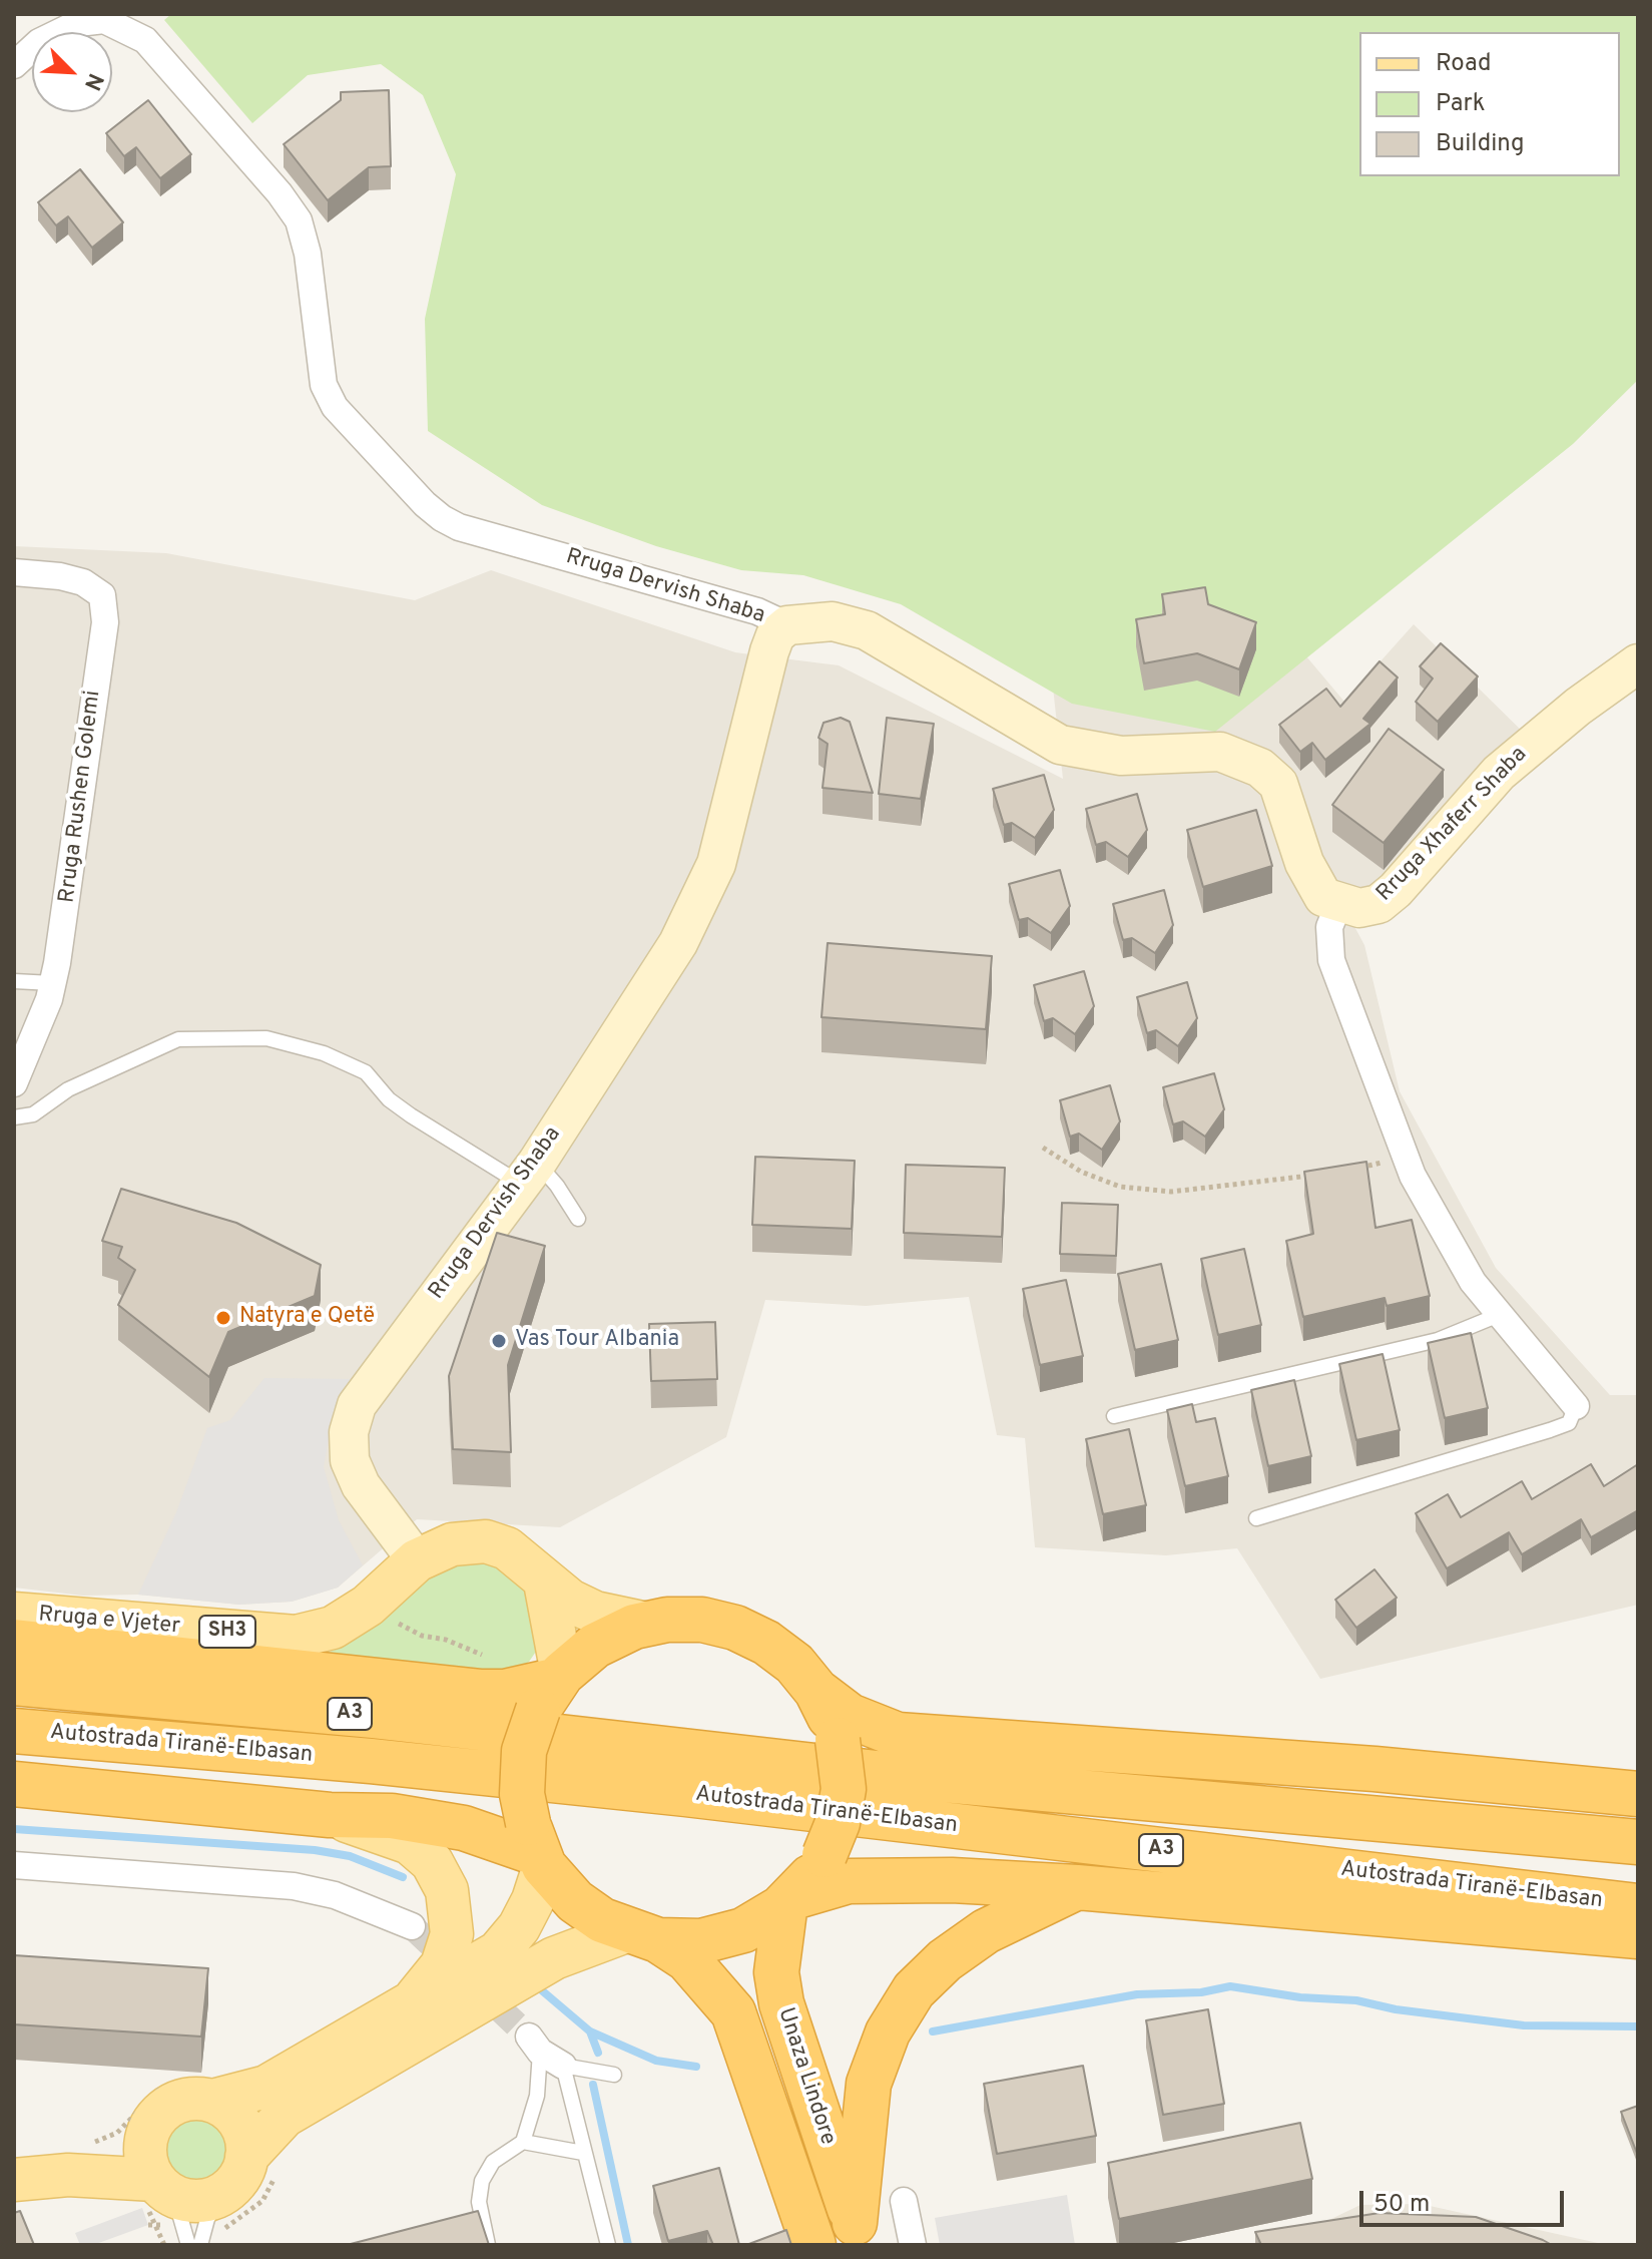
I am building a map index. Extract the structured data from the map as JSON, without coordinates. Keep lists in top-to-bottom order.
{
  "streets": {
    "highway": ["A3", "Autostrada Tiranë-Elbasan", "Unaza Lindore"],
    "main road": ["Rruga e Vjeter", "SH3"],
    "street": ["Rruga Dervish Shaba", "Rruga Rushen Golemi", "Rruga Xhaferr Shaba"]
  },
  "crossings": [
    ["Rruga Dervish Shaba", "Rruga e Vjeter"]
  ],
  "places": ["Natyra e Qetë", "Vas Tour Albania"],
  "legend": ["Road", "Park", "Building"],
  "scale_bar": "50 m",
  "north": "bottom right"
}
